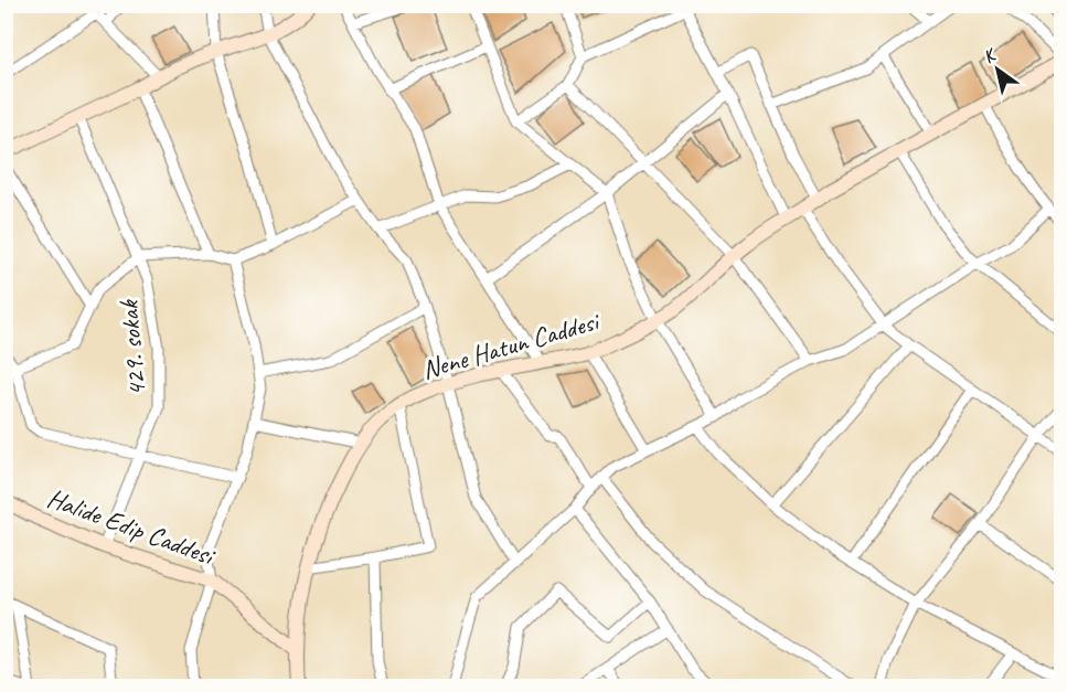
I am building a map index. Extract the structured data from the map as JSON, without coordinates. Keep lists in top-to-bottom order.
{
  "streets": {
    "street": ["Nene Hatun Caddesi", "429. sokak", "Halide Edip Caddesi"]
  },
  "crossings": [
    ["Nene Hatun Caddesi", "Halide Edip Caddesi"],
    ["429. sokak", "Halide Edip Caddesi"]
  ],
  "north": "top left"
}
